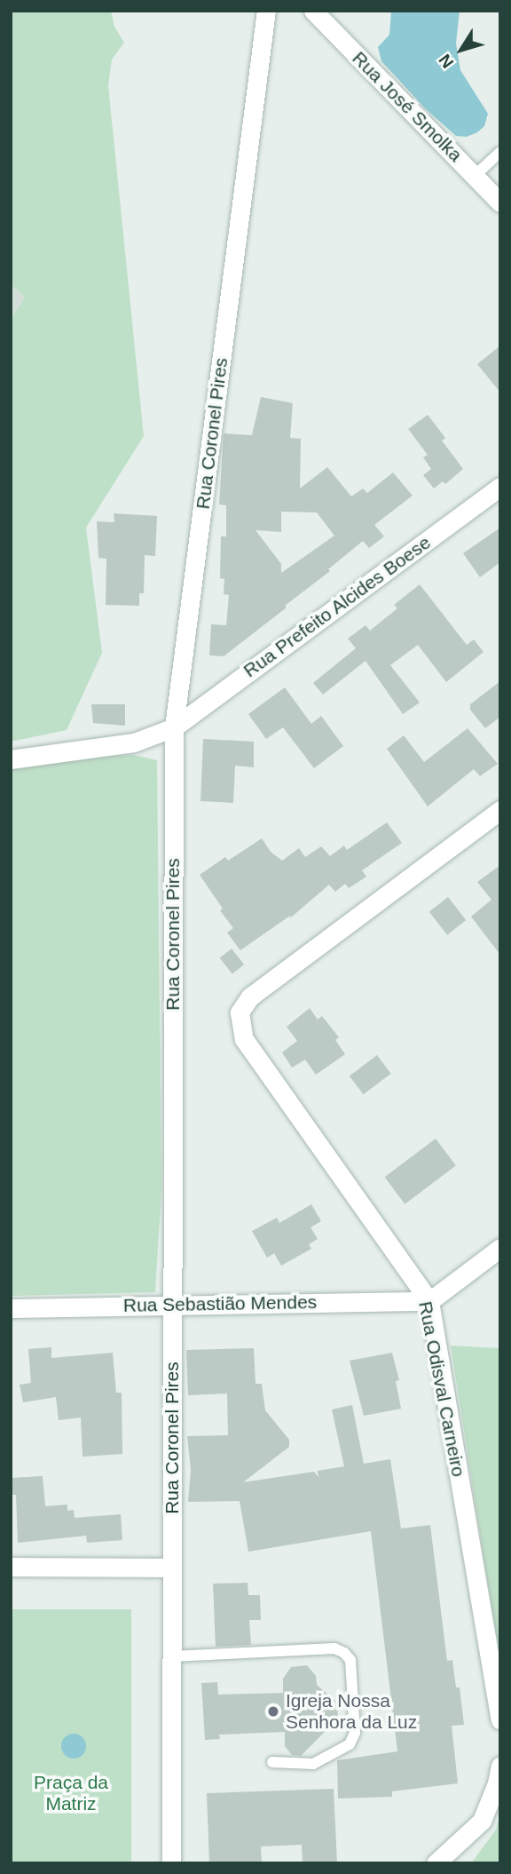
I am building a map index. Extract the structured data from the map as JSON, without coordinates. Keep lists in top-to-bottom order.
{
  "streets": {
    "street": [
      "Rua José Smolka",
      "Rua Coronel Pires",
      "Rua Prefeito Alcides Boese",
      "Rua Sebastião Mendes",
      "Rua Odisval Carneiro"
    ]
  },
  "crossings": [
    ["Rua Coronel Pires", "Rua Prefeito Alcides Boese"],
    ["Rua Coronel Pires", "Rua Sebastião Mendes"],
    ["Rua Sebastião Mendes", "Rua Odisval Carneiro"]
  ],
  "parks": ["Praça da Matriz"],
  "places": ["Igreja Nossa Senhora da Luz"],
  "north": "bottom left"
}
